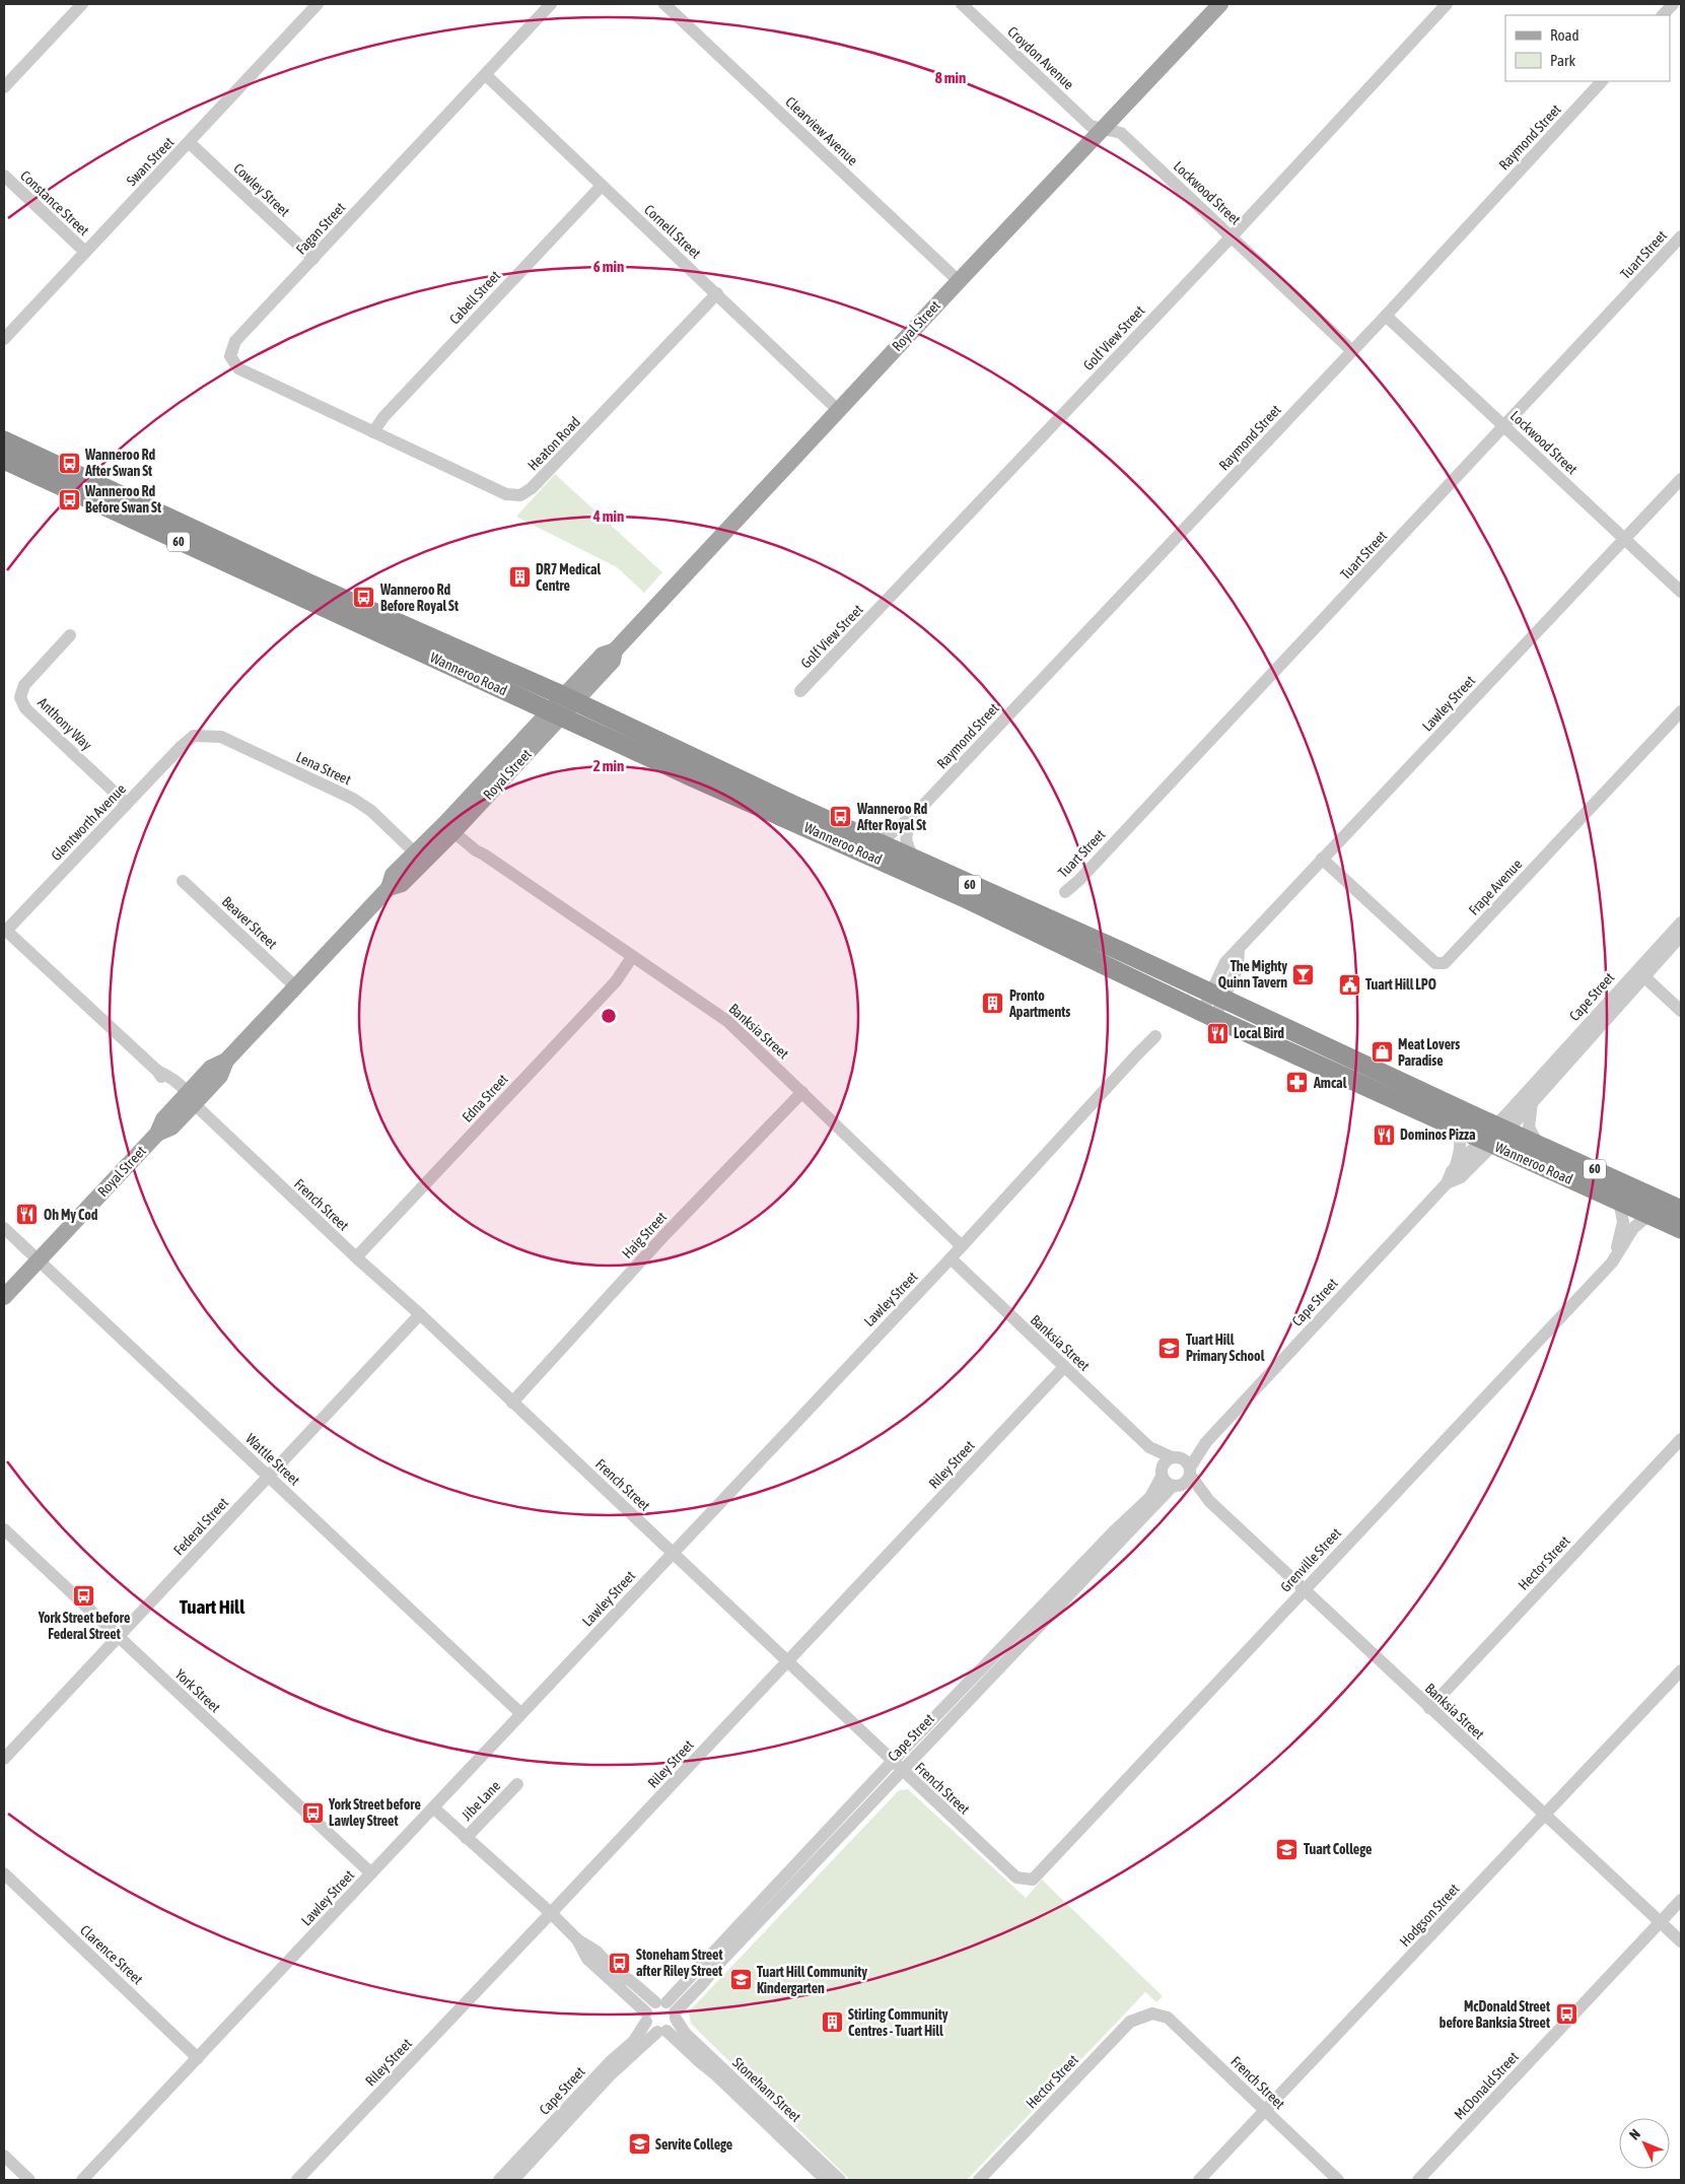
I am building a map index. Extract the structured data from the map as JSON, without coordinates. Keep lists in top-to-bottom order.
{
  "streets": {
    "highway": ["60", "Wanneroo Road"],
    "main road": ["Royal Street"],
    "street": [
      "Croydon Avenue",
      "Clearview Avenue",
      "Raymond Street",
      "Swan Street",
      "Cowley Street",
      "Lockwood Street",
      "Constance Street",
      "Fagan Street",
      "Cornell Street",
      "Tuart Street",
      "Cabell Street",
      "Golf View Street",
      "Heaton Road",
      "Lawley Street",
      "Anthony Way",
      "Lena Street",
      "Glentworth Avenue",
      "Frape Avenue",
      "Beaver Street",
      "Cape Street",
      "Banksia Street",
      "Edna Street",
      "French Street",
      "Haig Street",
      "Wattle Street",
      "Riley Street",
      "Federal Street",
      "Grenville Street",
      "Hector Street",
      "York Street",
      "Jibe Lane",
      "Hodgson Street",
      "Clarence Street",
      "McDonald Street",
      "Stoneham Street"
    ]
  },
  "crossings": [
    ["Croydon Avenue", "Lockwood Street"],
    ["Croydon Avenue", "Royal Street"],
    ["Clearview Avenue", "Royal Street"],
    ["Raymond Street", "Lockwood Street"],
    ["Raymond Street", "Wanneroo Road"],
    ["Swan Street", "Cowley Street"],
    ["Swan Street", "Constance Street"],
    ["Cowley Street", "Fagan Street"],
    ["Lockwood Street", "Tuart Street"],
    ["Lockwood Street", "Royal Street"],
    ["Lockwood Street", "Golf View Street"],
    ["Lockwood Street", "Lawley Street"],
    ["Fagan Street", "Cornell Street"],
    ["Fagan Street", "Cabell Street"],
    ["Fagan Street", "Heaton Road"],
    ["Cornell Street", "Cabell Street"],
    ["Cornell Street", "Royal Street"],
    ["Cornell Street", "Heaton Road"],
    ["Cabell Street", "Heaton Road"],
    ["Royal Street", "Wanneroo Road"],
    ["Royal Street", "Lena Street"],
    ["Royal Street", "Beaver Street"],
    ["Royal Street", "Banksia Street"],
    ["Royal Street", "French Street"],
    ["Royal Street", "Wattle Street"],
    ["Wanneroo Road", "Lawley Street"],
    ["Wanneroo Road", "Cape Street"],
    ["Wanneroo Road", "Grenville Street"],
    ["Lawley Street", "Frape Avenue"],
    ["Lawley Street", "Banksia Street"],
    ["Lawley Street", "French Street"],
    ["Lawley Street", "Wattle Street"],
    ["Lawley Street", "York Street"],
    ["Lawley Street", "Clarence Street"],
    ["Lawley Street", "Stoneham Street"],
    ["Anthony Way", "Glentworth Avenue"],
    ["Lena Street", "Glentworth Avenue"],
    ["Glentworth Avenue", "French Street"],
    ["Cape Street", "Banksia Street"],
    ["Cape Street", "French Street"],
    ["Cape Street", "Stoneham Street"],
    ["Banksia Street", "Edna Street"],
    ["Banksia Street", "Haig Street"],
    ["Banksia Street", "Riley Street"],
    ["Banksia Street", "Grenville Street"],
    ["Banksia Street", "Hector Street"],
    ["Banksia Street", "Hodgson Street"],
    ["Banksia Street", "McDonald Street"],
    ["Edna Street", "French Street"],
    ["French Street", "Haig Street"],
    ["French Street", "Riley Street"],
    ["French Street", "Federal Street"],
    ["French Street", "Grenville Street"],
    ["French Street", "Hector Street"],
    ["French Street", "Hodgson Street"],
    ["Wattle Street", "Federal Street"],
    ["Riley Street", "Stoneham Street"],
    ["Federal Street", "York Street"],
    ["Jibe Lane", "Stoneham Street"]
  ],
  "districts": ["Tuart Hill"],
  "places": {
    "bus stop": [
      "Wanneroo Rd After Swan St",
      "Wanneroo Rd Before Swan St",
      "Wanneroo Rd Before Royal St",
      "Wanneroo Rd After Royal St",
      "York Street before Federal Street",
      "York Street before Lawley Street",
      "Stoneham Street after Riley Street",
      "McDonald Street before Banksia Street"
    ],
    "building": ["DR7 Medical Centre", "Pronto Apartments", "Stirling Community Centres - Tuart Hill"],
    "bar": ["The Mighty Quinn Tavern"],
    "public building": ["Tuart Hill LPO"],
    "restaurant": ["Local Bird", "Dominos Pizza", "Oh My Cod"],
    "shop": ["Meat Lovers Paradise"],
    "pharmacy": ["Amcal"],
    "school or university": [
      "Tuart Hill Primary School",
      "Tuart College",
      "Tuart Hill Community Kindergarten",
      "Servite College"
    ]
  },
  "legend": ["Road", "Park"],
  "north": "top left",
  "rings": [
    "8 min",
    "6 min",
    "4 min",
    "2 min"
  ]
}
